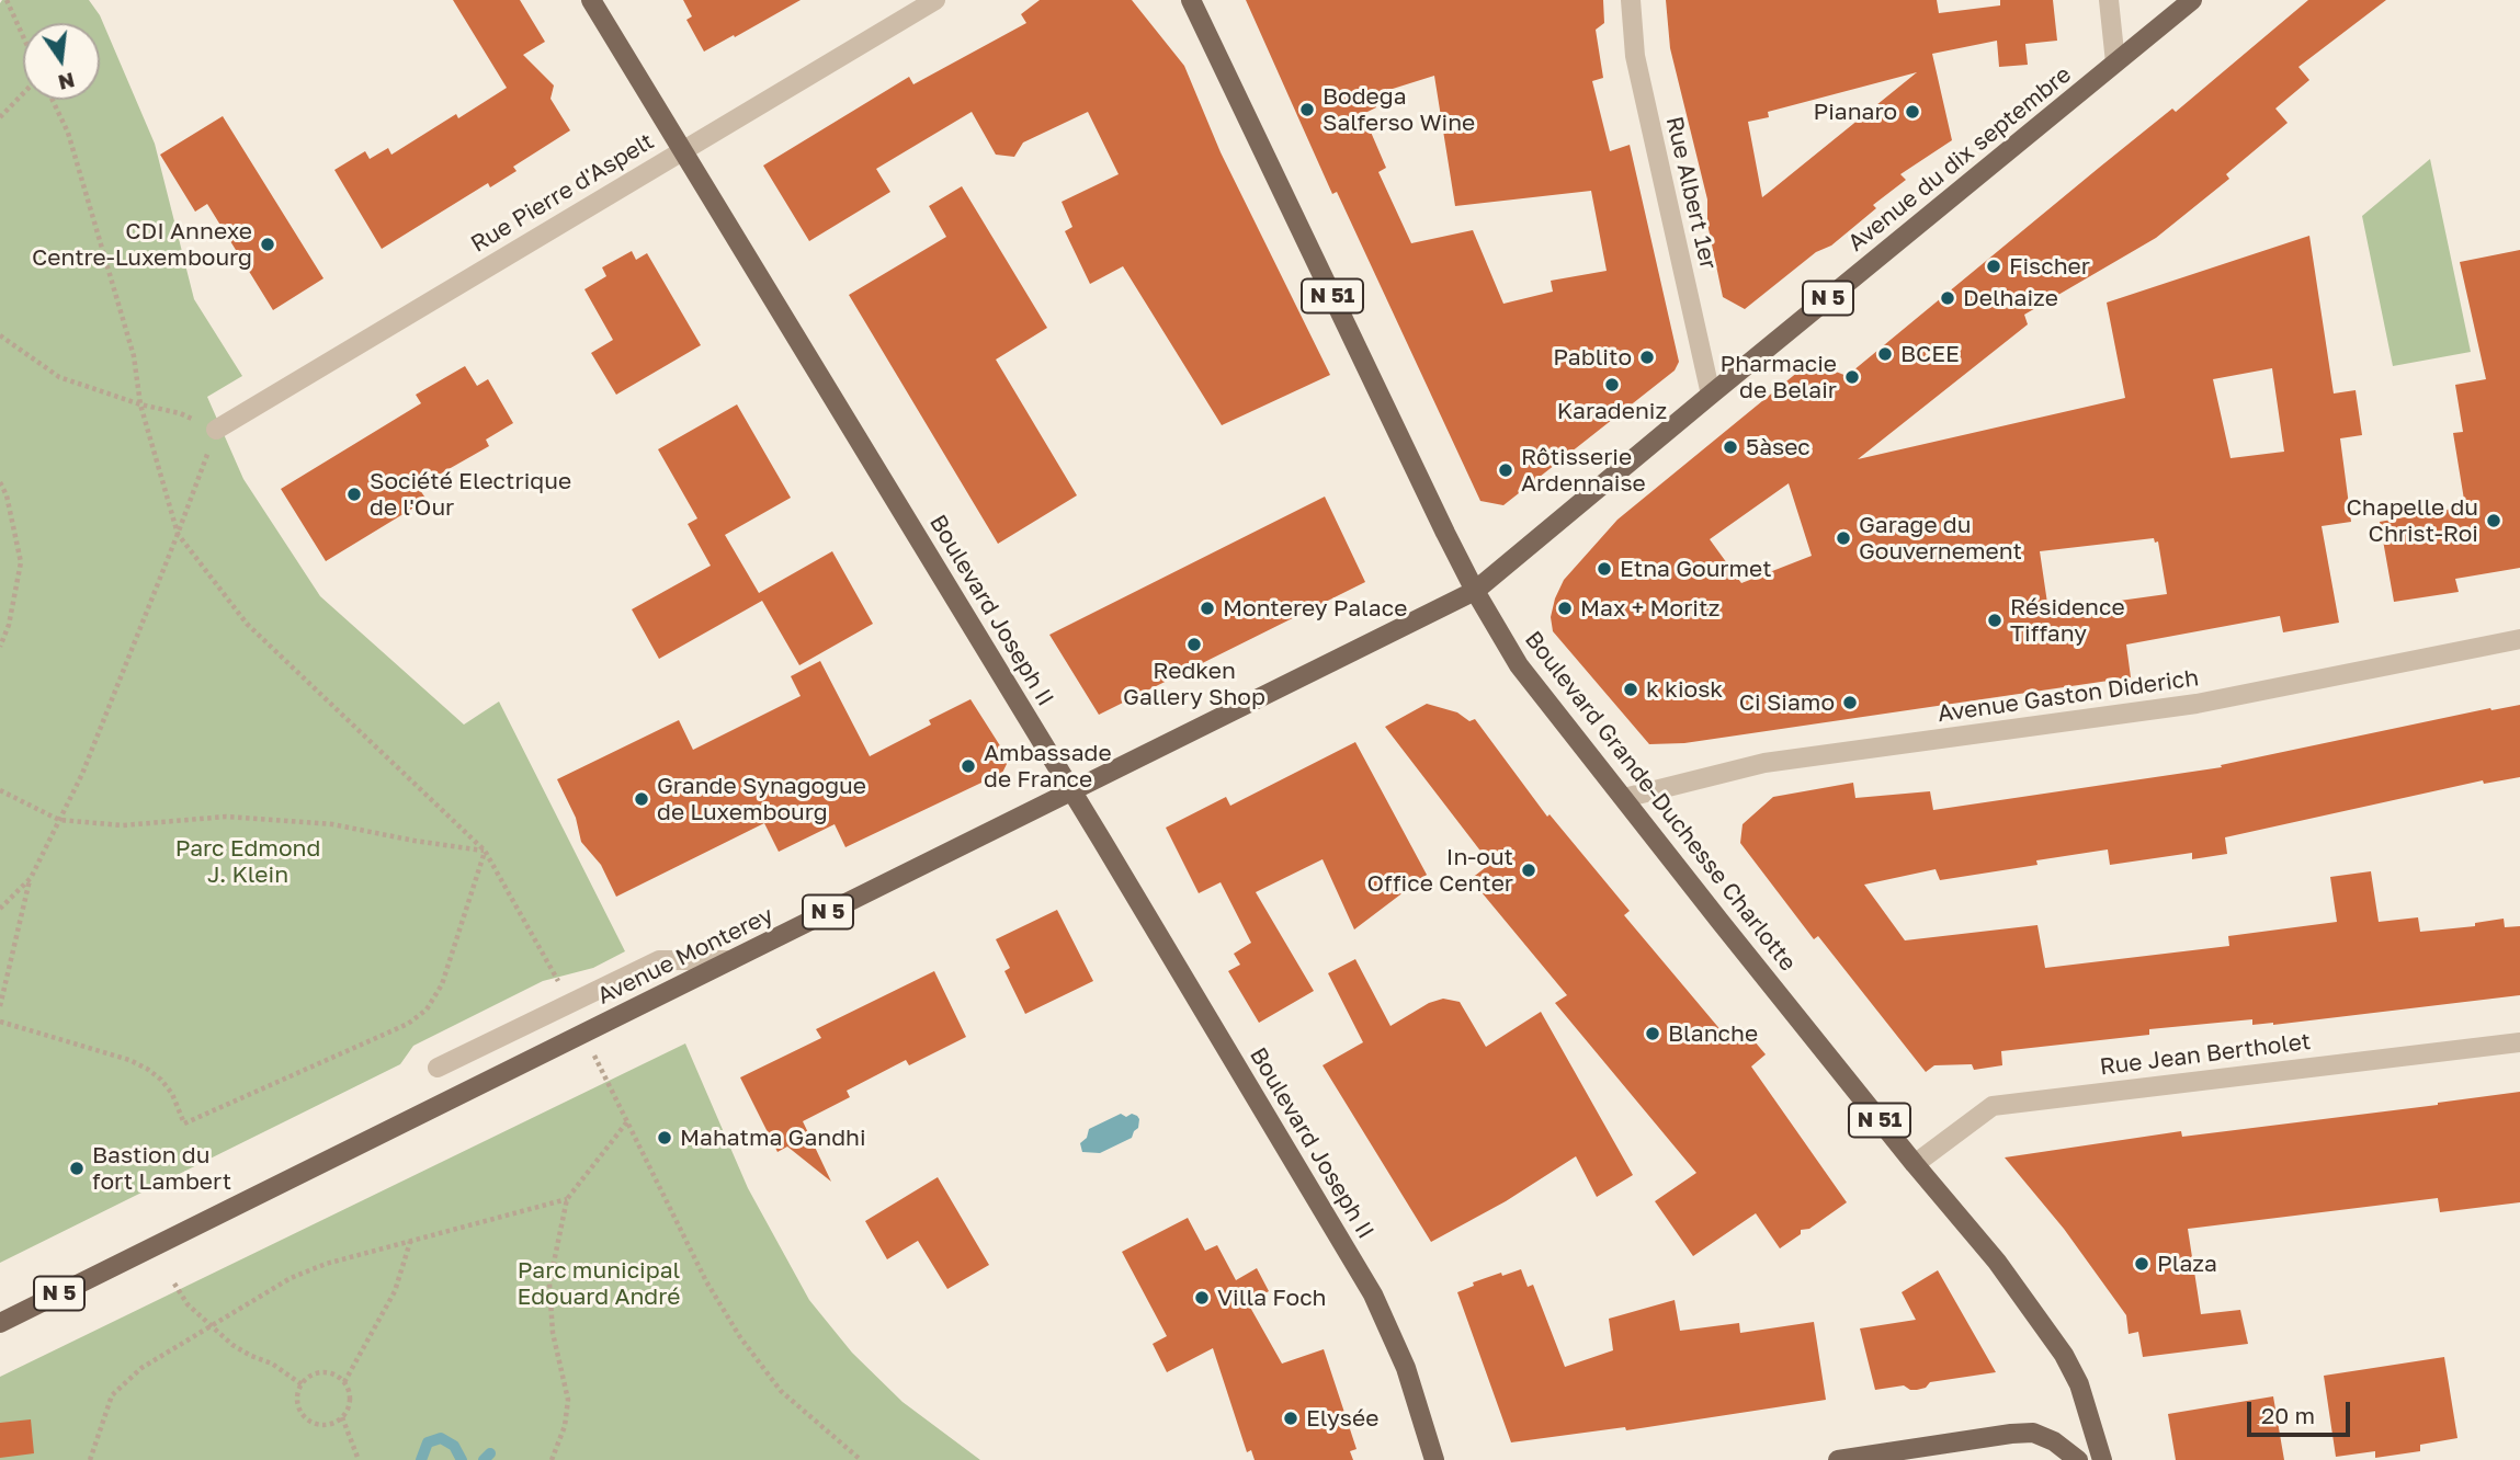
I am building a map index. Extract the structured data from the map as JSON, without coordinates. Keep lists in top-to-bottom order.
{
  "streets": {
    "main road": [
      "Avenue du dix septembre",
      "N 51",
      "N 5",
      "Boulevard Joseph II",
      "Boulevard Grande-Duchesse Charlotte",
      "Avenue Monterey"
    ],
    "street": [
      "Rue Pierre d'Aspelt",
      "Rue Albert 1er",
      "Avenue Gaston Diderich",
      "Rue Jean Bertholet"
    ]
  },
  "crossings": [
    ["Avenue du dix septembre", "Rue Albert 1er"],
    ["Avenue du dix septembre", "Boulevard Grande-Duchesse Charlotte"],
    ["Avenue du dix septembre", "Avenue Monterey"],
    ["Rue Pierre d'Aspelt", "Boulevard Joseph II"],
    ["Boulevard Joseph II", "Avenue Monterey"],
    ["Avenue Gaston Diderich", "Boulevard Grande-Duchesse Charlotte"],
    ["Boulevard Grande-Duchesse Charlotte", "Avenue Monterey"],
    ["Boulevard Grande-Duchesse Charlotte", "Rue Jean Bertholet"]
  ],
  "parks": ["Parc Edmond J. Klein", "Parc municipal Edouard André"],
  "places": [
    "Bodega Salferso Wine",
    "Pianaro",
    "CDI Annexe Centre-Luxembourg",
    "Fischer",
    "Delhaize",
    "BCEE",
    "Pablito",
    "Pharmacie de Belair",
    "Karadeniz",
    "5àsec",
    "Rôtisserie Ardennaise",
    "Société Electrique de l'Our",
    "Chapelle du Christ-Roi",
    "Garage du Gouvernement",
    "Etna Gourmet",
    "Monterey Palace",
    "Max + Moritz",
    "Résidence Tiffany",
    "Redken Gallery Shop",
    "k kiosk",
    "Ci Siamo",
    "Ambassade de France",
    "Grande Synagogue de Luxembourg",
    "In-out Office Center",
    "Blanche",
    "Mahatma Gandhi",
    "Bastion du fort Lambert",
    "Plaza",
    "Villa Foch",
    "Elysée"
  ],
  "scale_bar": "20 m",
  "north": "bottom"
}
